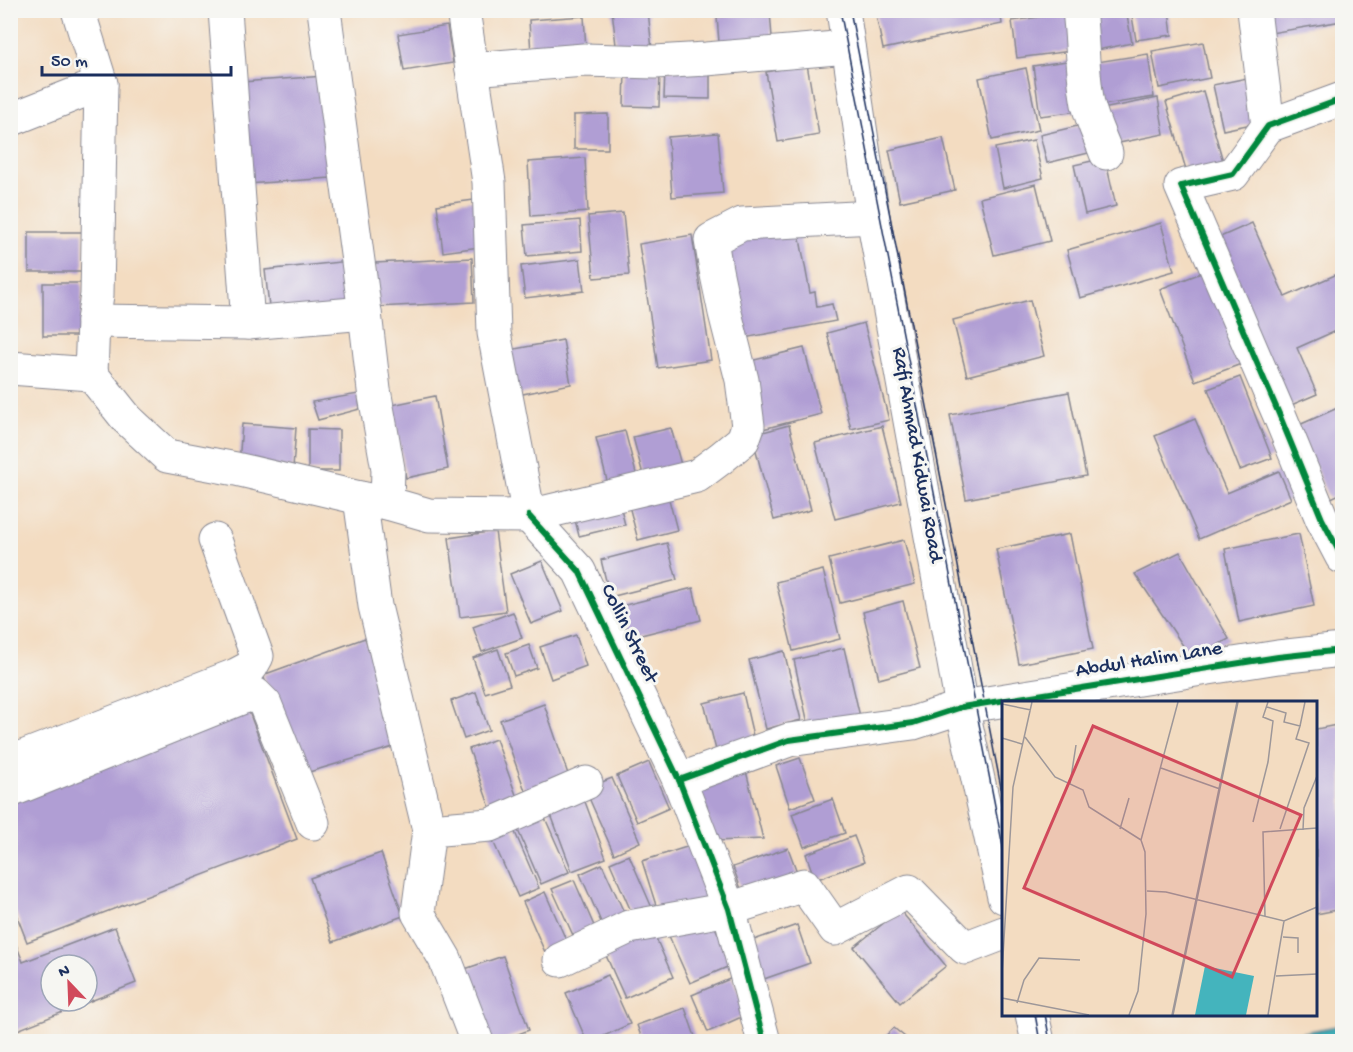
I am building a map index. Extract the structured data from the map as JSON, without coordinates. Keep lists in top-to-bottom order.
{
  "streets": {
    "street": ["Rafi Ahmad Kidwai Road", "Collin Street", "Abdul Halim Lane"]
  },
  "crossings": [
    ["Rafi Ahmad Kidwai Road", "Abdul Halim Lane"]
  ],
  "scale_bar": "50 m",
  "north": "top left"
}
